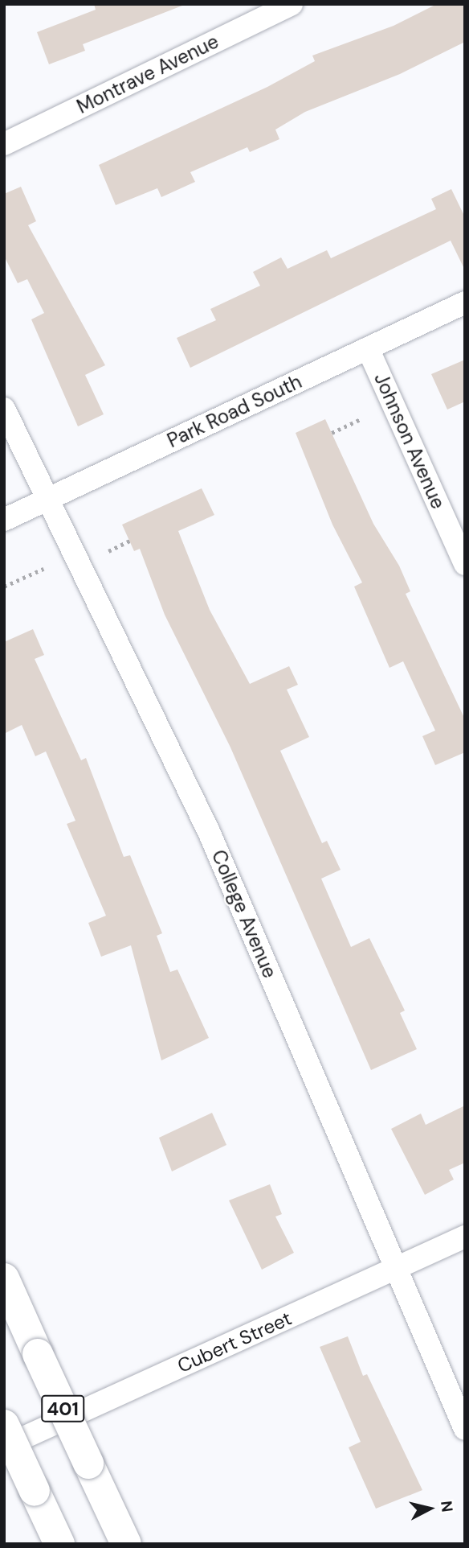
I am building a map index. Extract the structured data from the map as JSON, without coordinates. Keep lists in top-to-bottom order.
{
  "streets": {
    "highway": ["401"],
    "street": [
      "Montrave Avenue",
      "Park Road South",
      "Johnson Avenue",
      "College Avenue",
      "Cubert Street"
    ]
  },
  "crossings": [
    ["Park Road South", "Johnson Avenue"],
    ["Park Road South", "College Avenue"],
    ["College Avenue", "Cubert Street"]
  ],
  "north": "right"
}
